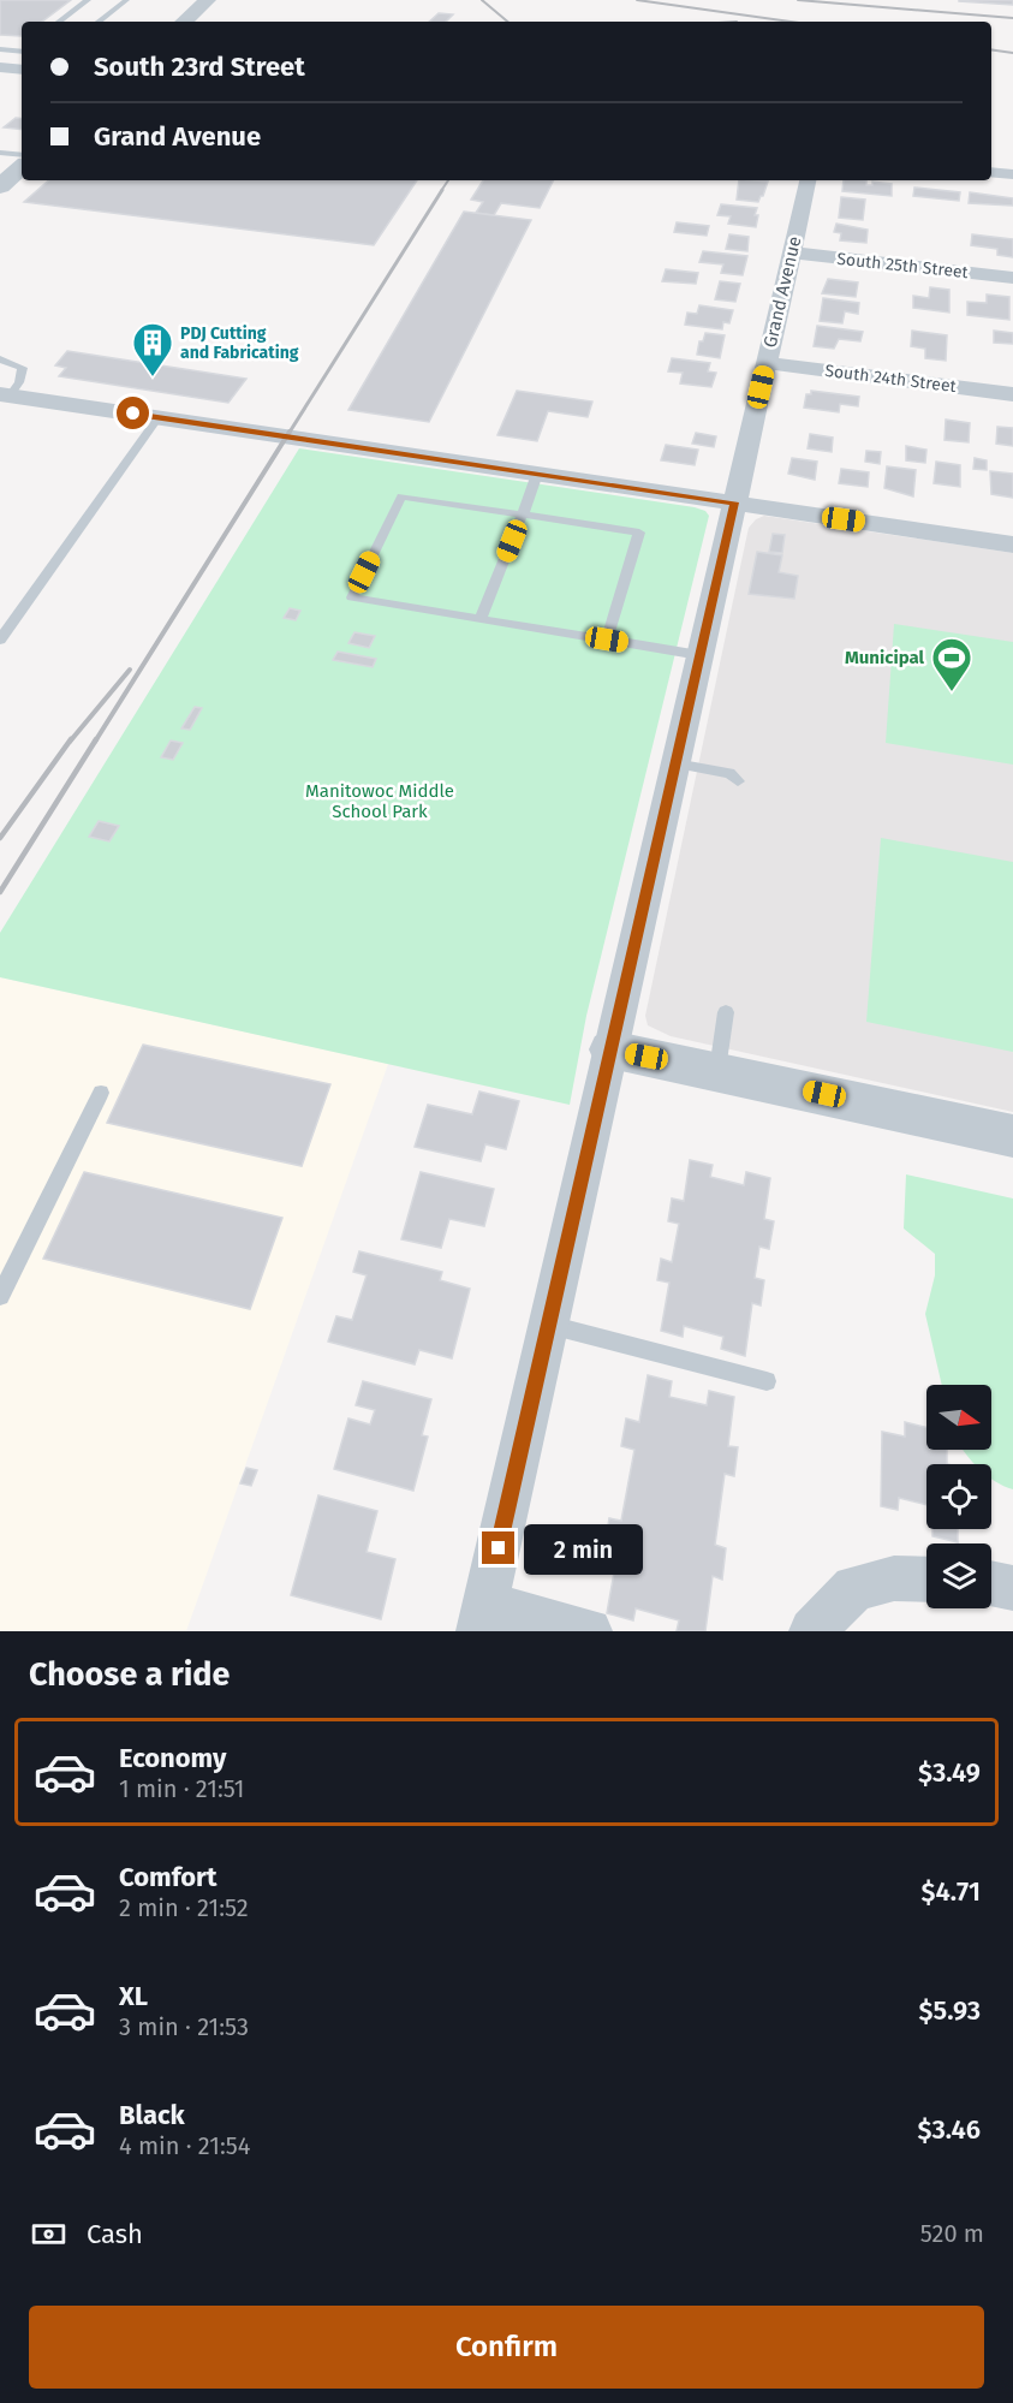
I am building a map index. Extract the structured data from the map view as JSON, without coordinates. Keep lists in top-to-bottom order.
{
  "streets": {
    "street": ["South 25th Street", "Grand Avenue", "South 24th Street"]
  },
  "crossings": [
    ["South 25th Street", "Grand Avenue"],
    ["Grand Avenue", "South 24th Street"]
  ],
  "parks": ["Manitowoc Middle School Park"],
  "places": {
    "building": ["PDJ Cutting and Fabricating"],
    "sports": ["Municipal"]
  },
  "north": "right",
  "page": {
    "banner": ["South 23rd Street", "Grand Avenue"],
    "bubble": "2 min",
    "heading": "Choose a ride",
    "list": [
      {
        "name": "Economy",
        "note": "1 min · 21:51",
        "value": "$3.49"
      },
      {
        "name": "Comfort",
        "note": "2 min · 21:52",
        "value": "$4.71"
      },
      {
        "name": "XL",
        "note": "3 min · 21:53",
        "value": "$5.93"
      },
      {
        "name": "Black",
        "note": "4 min · 21:54",
        "value": "$3.46"
      }
    ],
    "pay": ["Cash", "520 m"],
    "buttons": "Confirm"
  }
}
